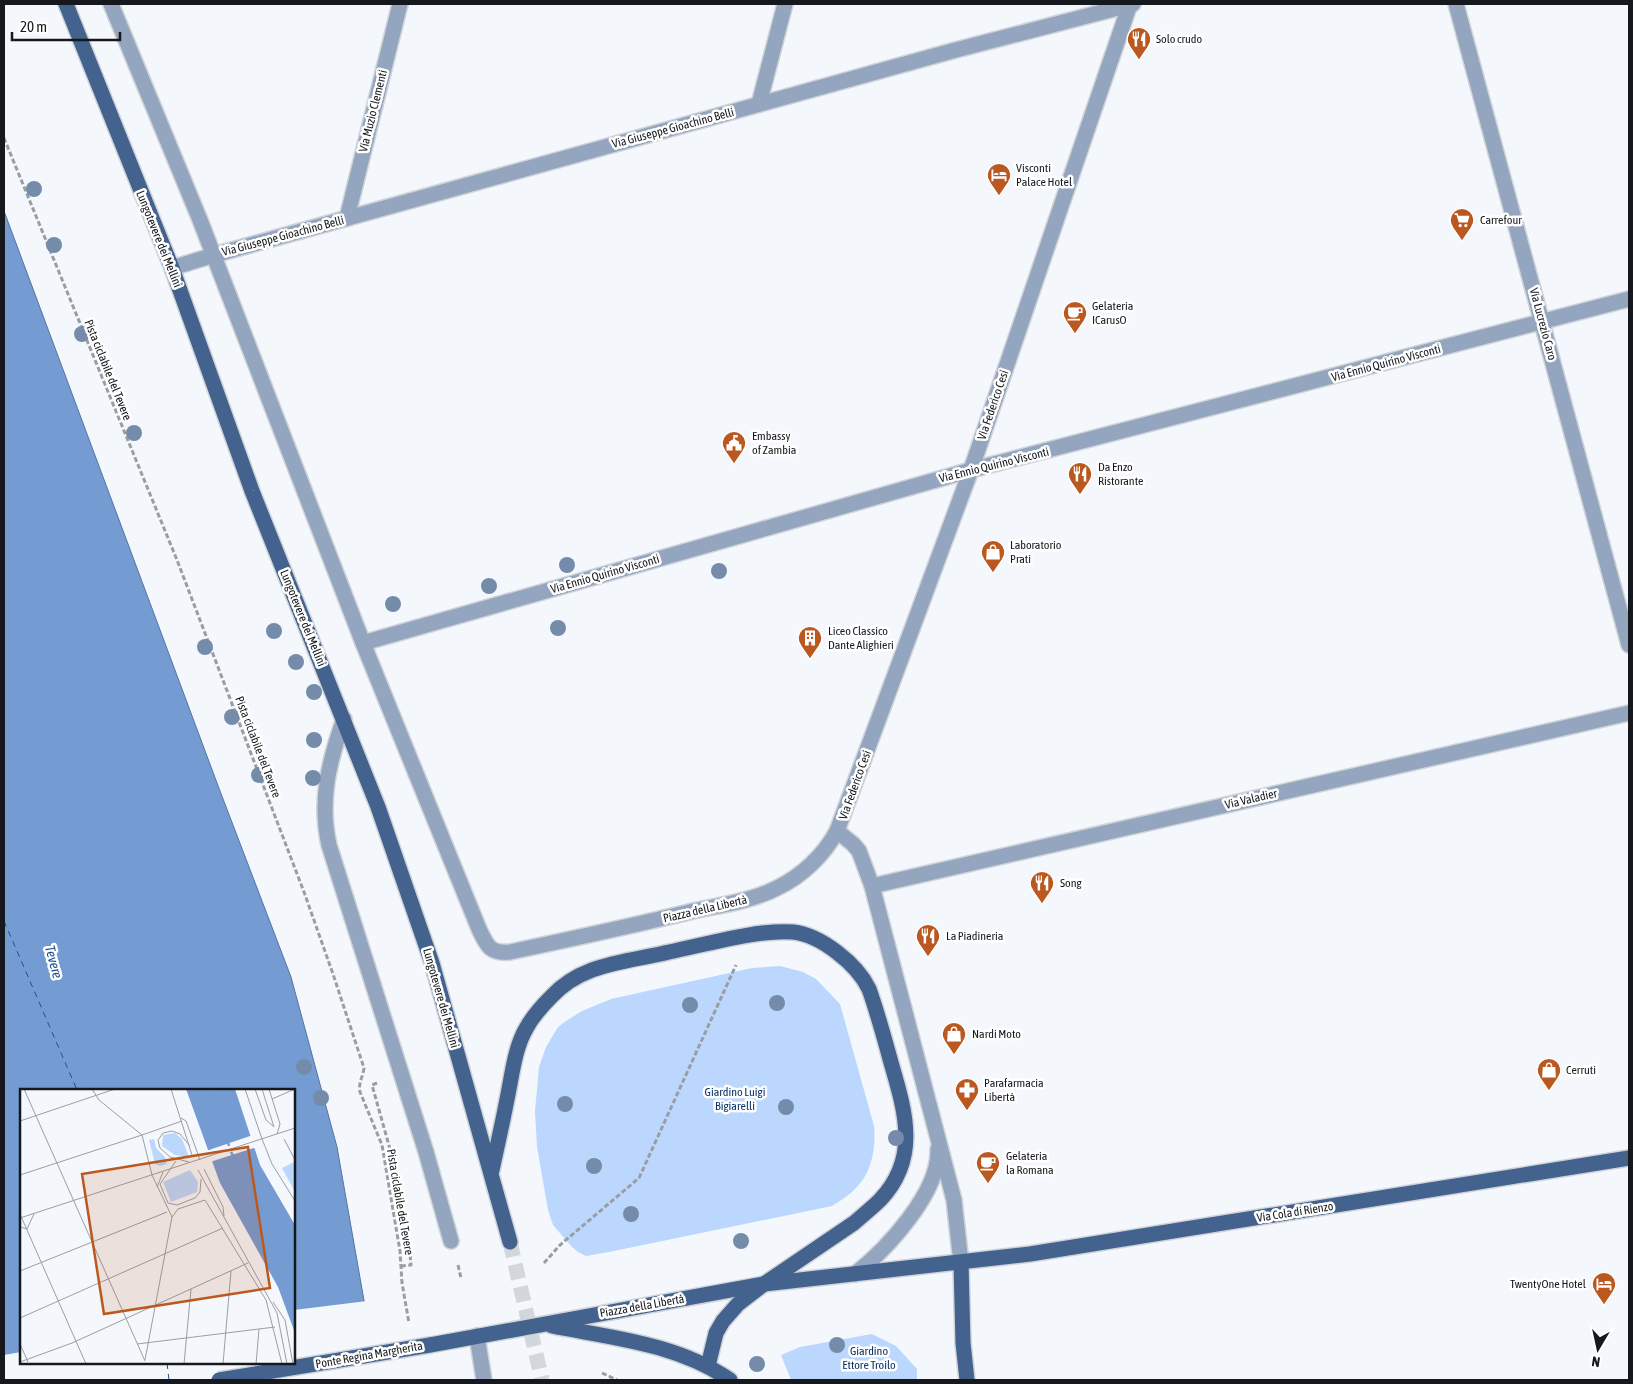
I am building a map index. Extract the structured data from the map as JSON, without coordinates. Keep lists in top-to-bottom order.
{
  "streets": {
    "main road": [
      "Lungotevere dei Mellini",
      "Piazza della Libertà",
      "Via Cola di Rienzo",
      "Ponte Regina Margherita"
    ],
    "street": [
      "Via Muzio Clementi",
      "Via Giuseppe Gioachino Belli",
      "Via Lucrezio Caro",
      "Via Ennio Quirino Visconti",
      "Via Federico Cesi",
      "Via Valadier"
    ],
    "path": ["Pista ciclabile del Tevere"]
  },
  "crossings": [
    ["Via Muzio Clementi", "Via Giuseppe Gioachino Belli"],
    ["Via Giuseppe Gioachino Belli", "Lungotevere dei Mellini"],
    ["Via Giuseppe Gioachino Belli", "Via Federico Cesi"],
    ["Via Lucrezio Caro", "Via Ennio Quirino Visconti"],
    ["Via Ennio Quirino Visconti", "Via Federico Cesi"],
    ["Via Ennio Quirino Visconti", "Piazza della Libertà"],
    ["Via Federico Cesi", "Via Valadier"],
    ["Via Federico Cesi", "Piazza della Libertà"],
    ["Piazza della Libertà", "Via Cola di Rienzo"],
    ["Piazza della Libertà", "Ponte Regina Margherita"]
  ],
  "water": ["Tevere"],
  "parks": ["Giardino Luigi Bigiarelli", "Giardino Ettore Troilo"],
  "places": {
    "restaurant": [
      "Solo crudo",
      "Da Enzo Ristorante",
      "Song",
      "La Piadineria"
    ],
    "hotel": ["Visconti Palace Hotel", "TwentyOne Hotel"],
    "supermarket": ["Carrefour"],
    "cafe": ["Gelateria ICarusO", "Gelateria la Romana"],
    "public building": ["Embassy of Zambia"],
    "shop": ["Laboratorio Prati", "Nardi Moto", "Cerruti"],
    "building": ["Liceo Classico Dante Alighieri"],
    "pharmacy": ["Parafarmacia Libertà"]
  },
  "scale_bar": "20 m",
  "north": "bottom"
}
